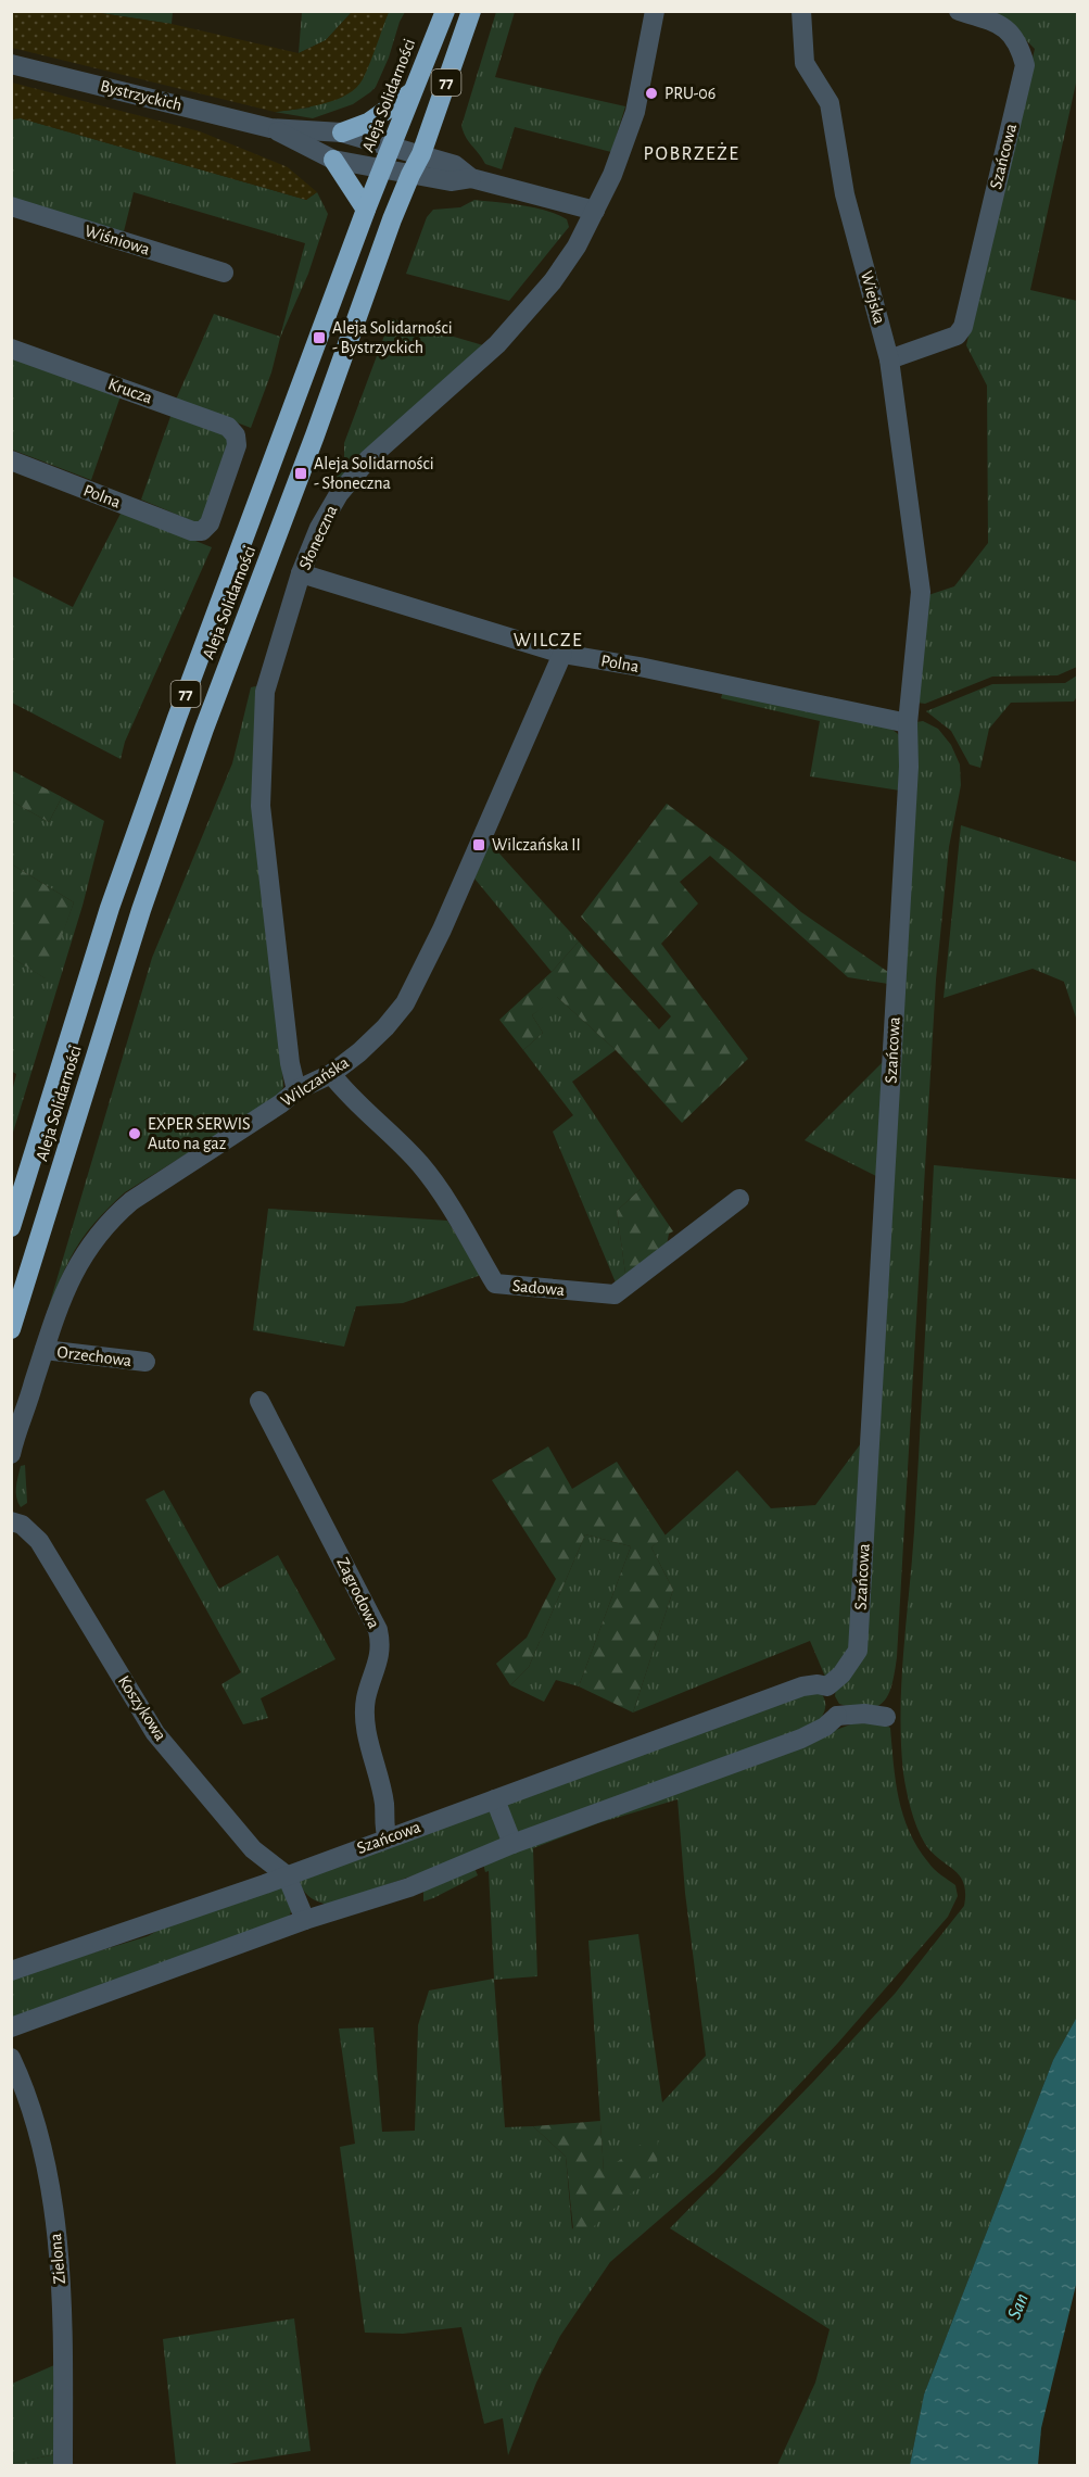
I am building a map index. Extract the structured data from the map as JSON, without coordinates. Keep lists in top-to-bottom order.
{
  "streets": {
    "highway": ["77", "Aleja Solidarności"],
    "street": [
      "Bystrzyckich",
      "Szańcowa",
      "Wiśniowa",
      "Wiejska",
      "Krucza",
      "Polna",
      "Słoneczna",
      "WiIczańska",
      "Sadowa",
      "Orzechowa",
      "Zagrodowa",
      "Koszykowa",
      "Zielona"
    ]
  },
  "crossings": [
    ["Szańcowa", "Wiejska"],
    ["Szańcowa", "Polna"],
    ["Szańcowa", "Zagrodowa"],
    ["Szańcowa", "Koszykowa"],
    ["Krucza", "Polna"],
    ["Polna", "Słoneczna"],
    ["Polna", "WiIczańska"],
    ["Słoneczna", "WiIczańska"],
    ["WiIczańska", "Sadowa"],
    ["WiIczańska", "Orzechowa"]
  ],
  "districts": ["POBRZEŻE", "WILCZE"],
  "water": ["San"],
  "places": {
    "other": ["PRU-06", "EXPER SERWIS Auto na gaz"],
    "transit": ["Aleja Solidarności - Bystrzyckich", "Aleja Solidarności - Słoneczna", "Wilczańska II"]
  }
}
